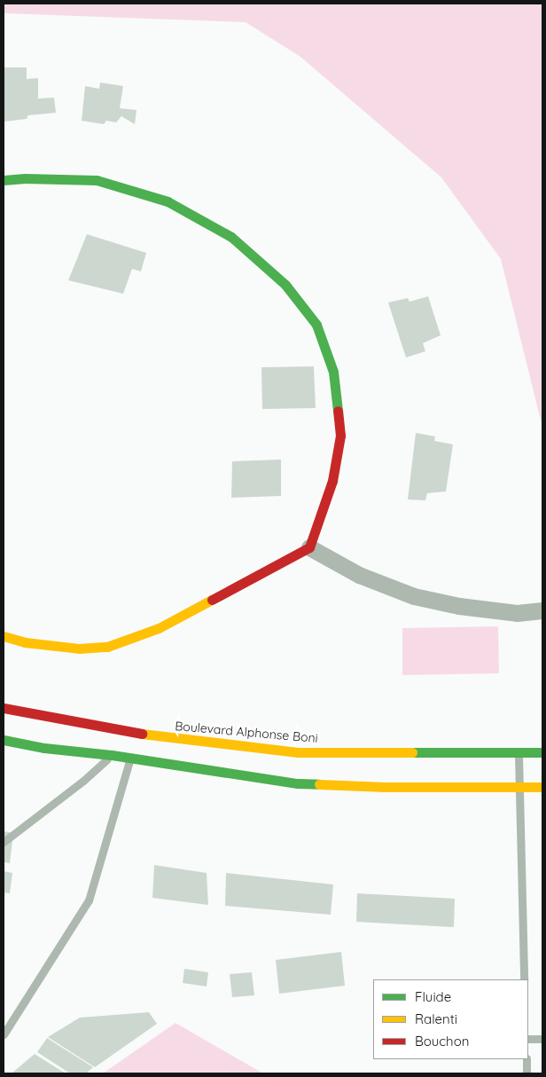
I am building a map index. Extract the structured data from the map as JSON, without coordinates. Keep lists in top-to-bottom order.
{
  "streets": {
    "main road": ["Boulevard Alphonse Boni"]
  },
  "legend": ["Fluide", "Ralenti", "Bouchon"]
}
